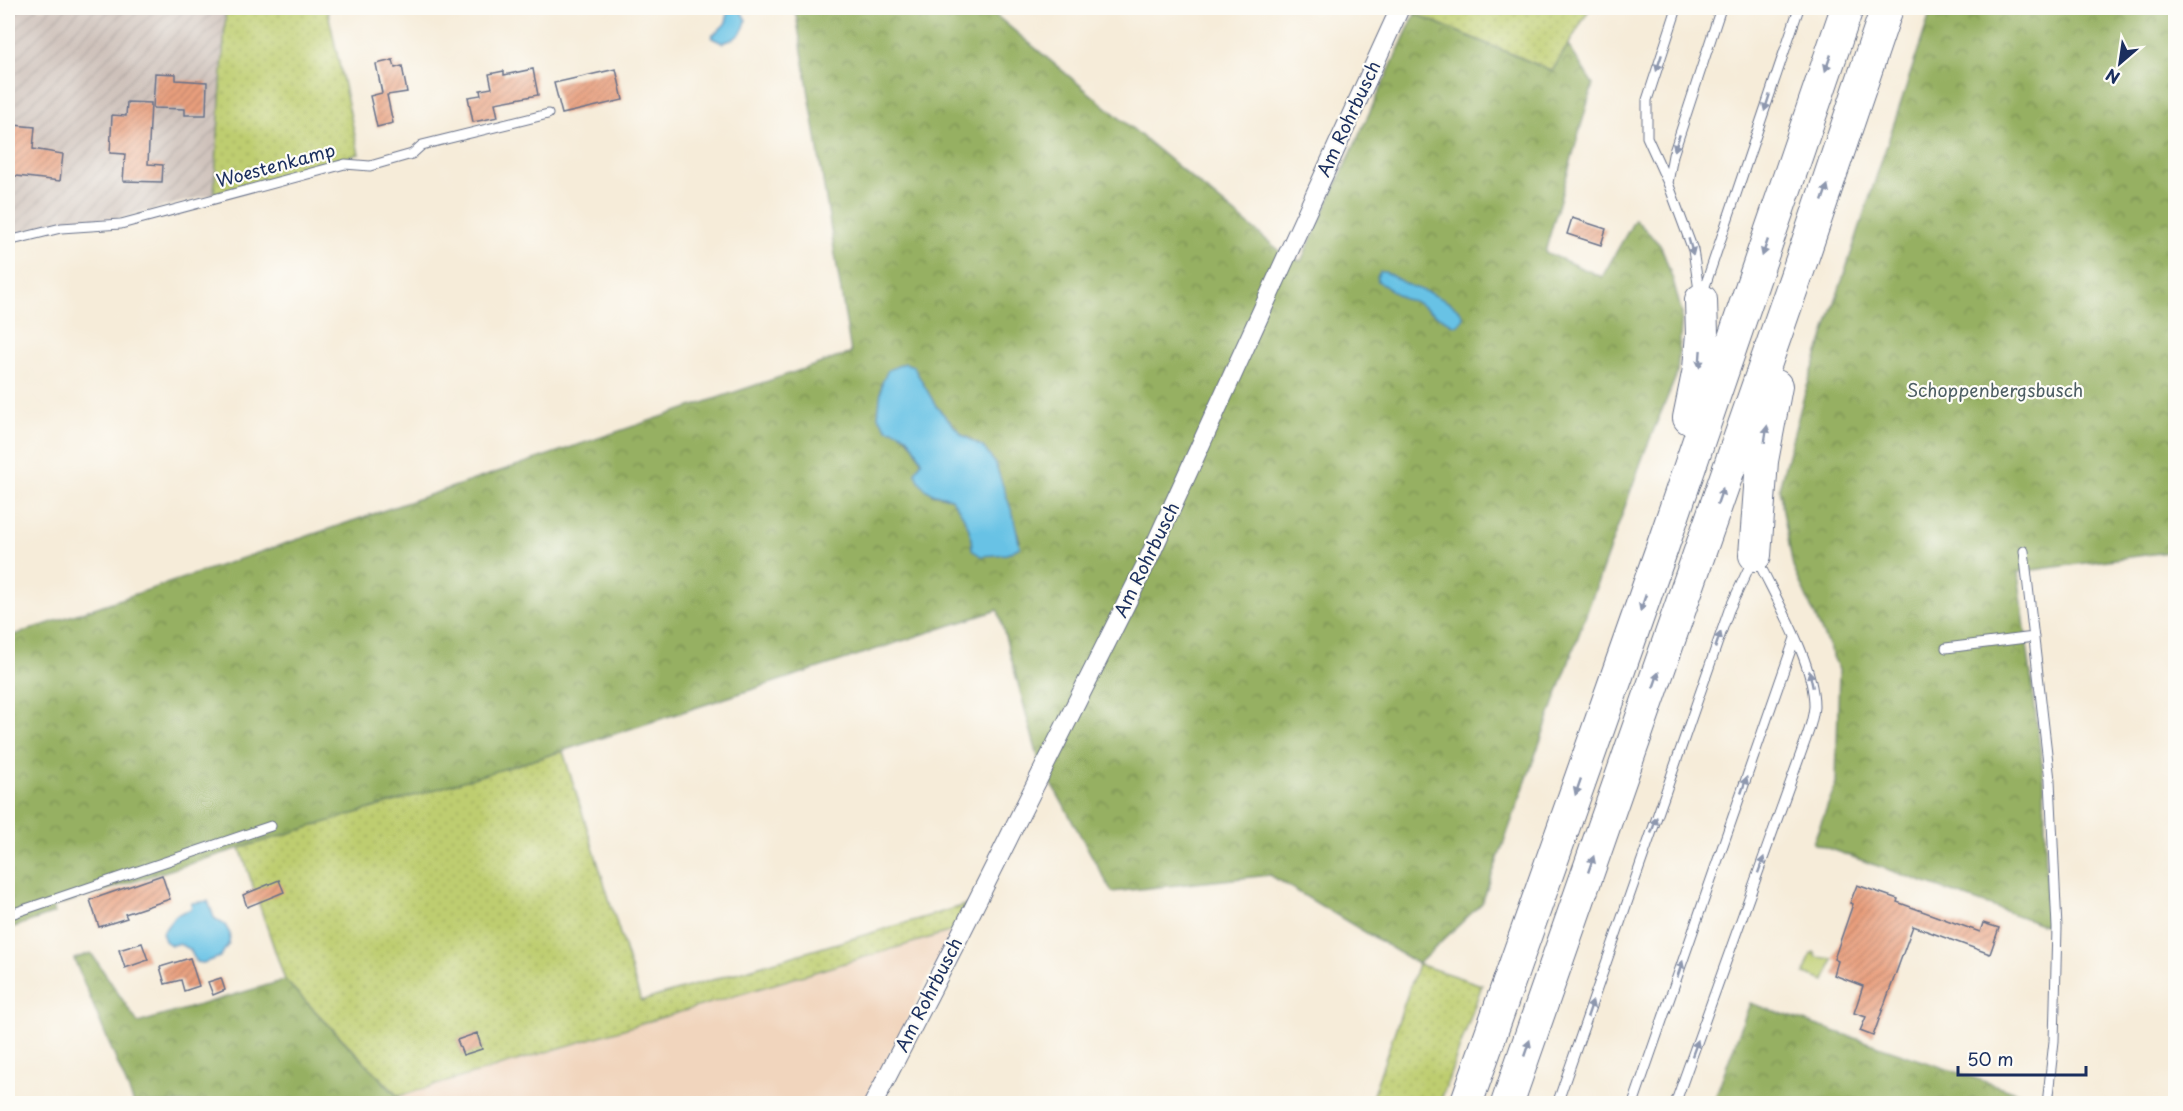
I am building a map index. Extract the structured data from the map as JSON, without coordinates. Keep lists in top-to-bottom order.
{
  "streets": {
    "street": ["Am Rohrbusch"],
    "lane": ["Woestenkamp"]
  },
  "parks": ["Schoppenbergsbusch"],
  "scale_bar": "50 m",
  "north": "bottom left"
}
